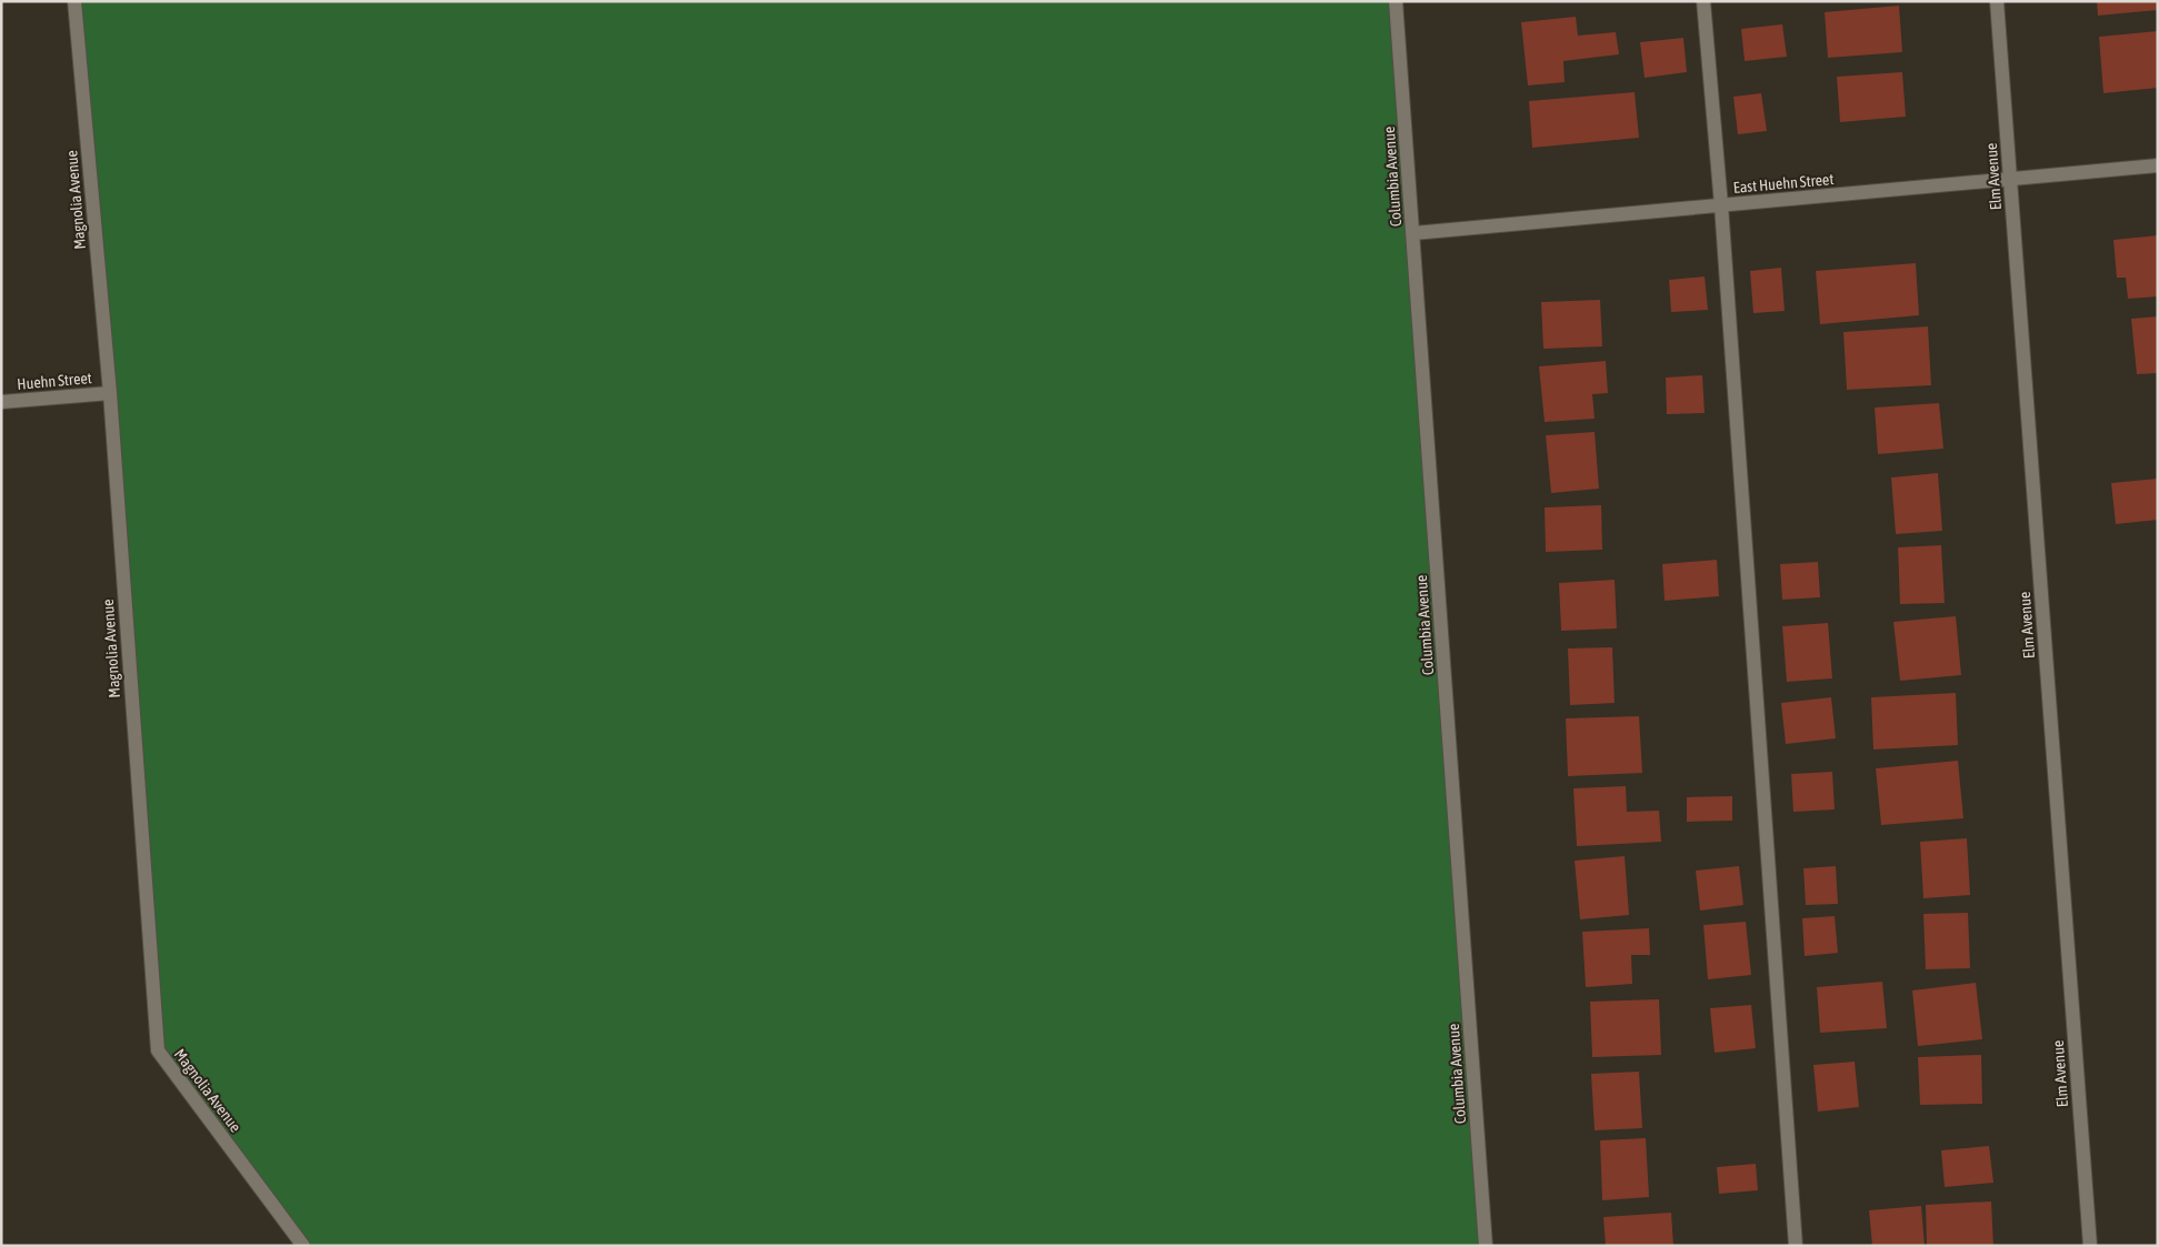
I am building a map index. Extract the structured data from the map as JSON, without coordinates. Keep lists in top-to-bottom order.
{
  "streets": {
    "street": [
      "Columbia Avenue",
      "Elm Avenue",
      "East Huehn Street",
      "Magnolia Avenue",
      "Huehn Street"
    ]
  },
  "crossings": [
    ["Columbia Avenue", "East Huehn Street"],
    ["Elm Avenue", "East Huehn Street"],
    ["Magnolia Avenue", "Huehn Street"]
  ]
}
